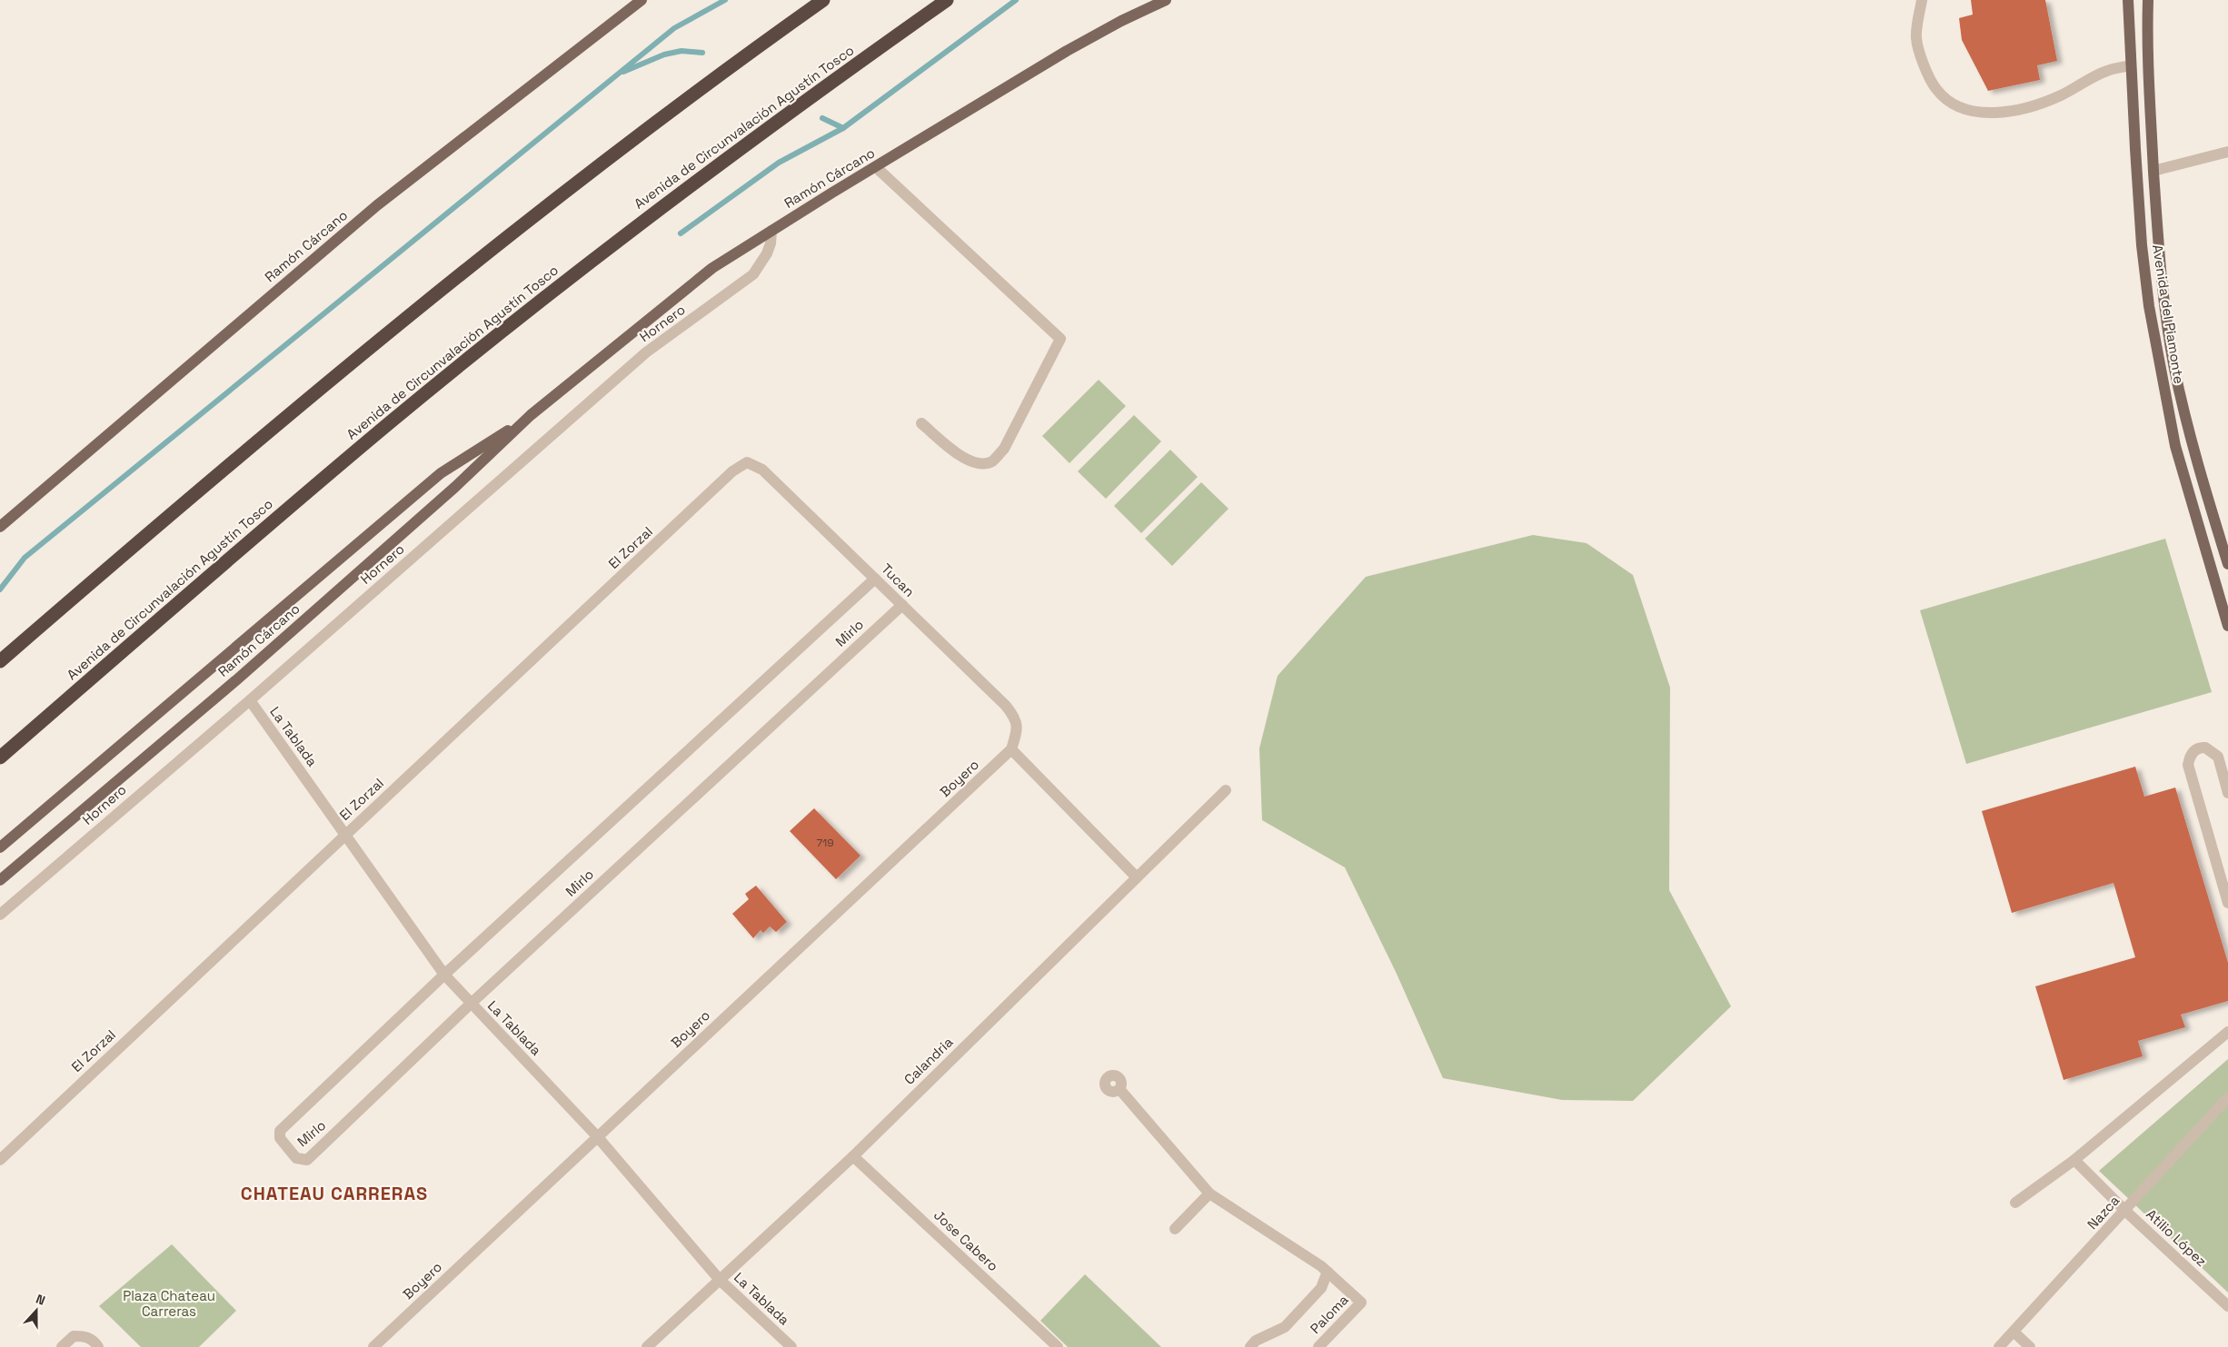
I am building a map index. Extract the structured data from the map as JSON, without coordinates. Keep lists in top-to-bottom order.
{
  "streets": {
    "highway": ["Avenida de Circunvalación Agustín Tosco"],
    "main road": ["Ramón Cárcano", "Avenida del Piamonte"],
    "street": [
      "Hornero",
      "El Zorzal",
      "Tucan",
      "Mirlo",
      "La Tablada",
      "Boyero",
      "Calandria",
      "Nazca",
      "Atilio López",
      "Jose Cabero",
      "Paloma"
    ]
  },
  "crossings": [
    ["Ramón Cárcano", "Hornero"],
    ["Hornero", "La Tablada"],
    ["El Zorzal", "Tucan"],
    ["El Zorzal", "La Tablada"],
    ["Tucan", "Mirlo"],
    ["Tucan", "Boyero"],
    ["Mirlo", "La Tablada"],
    ["La Tablada", "Boyero"],
    ["La Tablada", "Calandria"],
    ["Calandria", "Jose Cabero"],
    ["Nazca", "Atilio López"]
  ],
  "districts": ["CHATEAU CARRERAS"],
  "parks": ["Plaza Chateau Carreras"],
  "house_numbers": ["719"],
  "north": "top"
}
